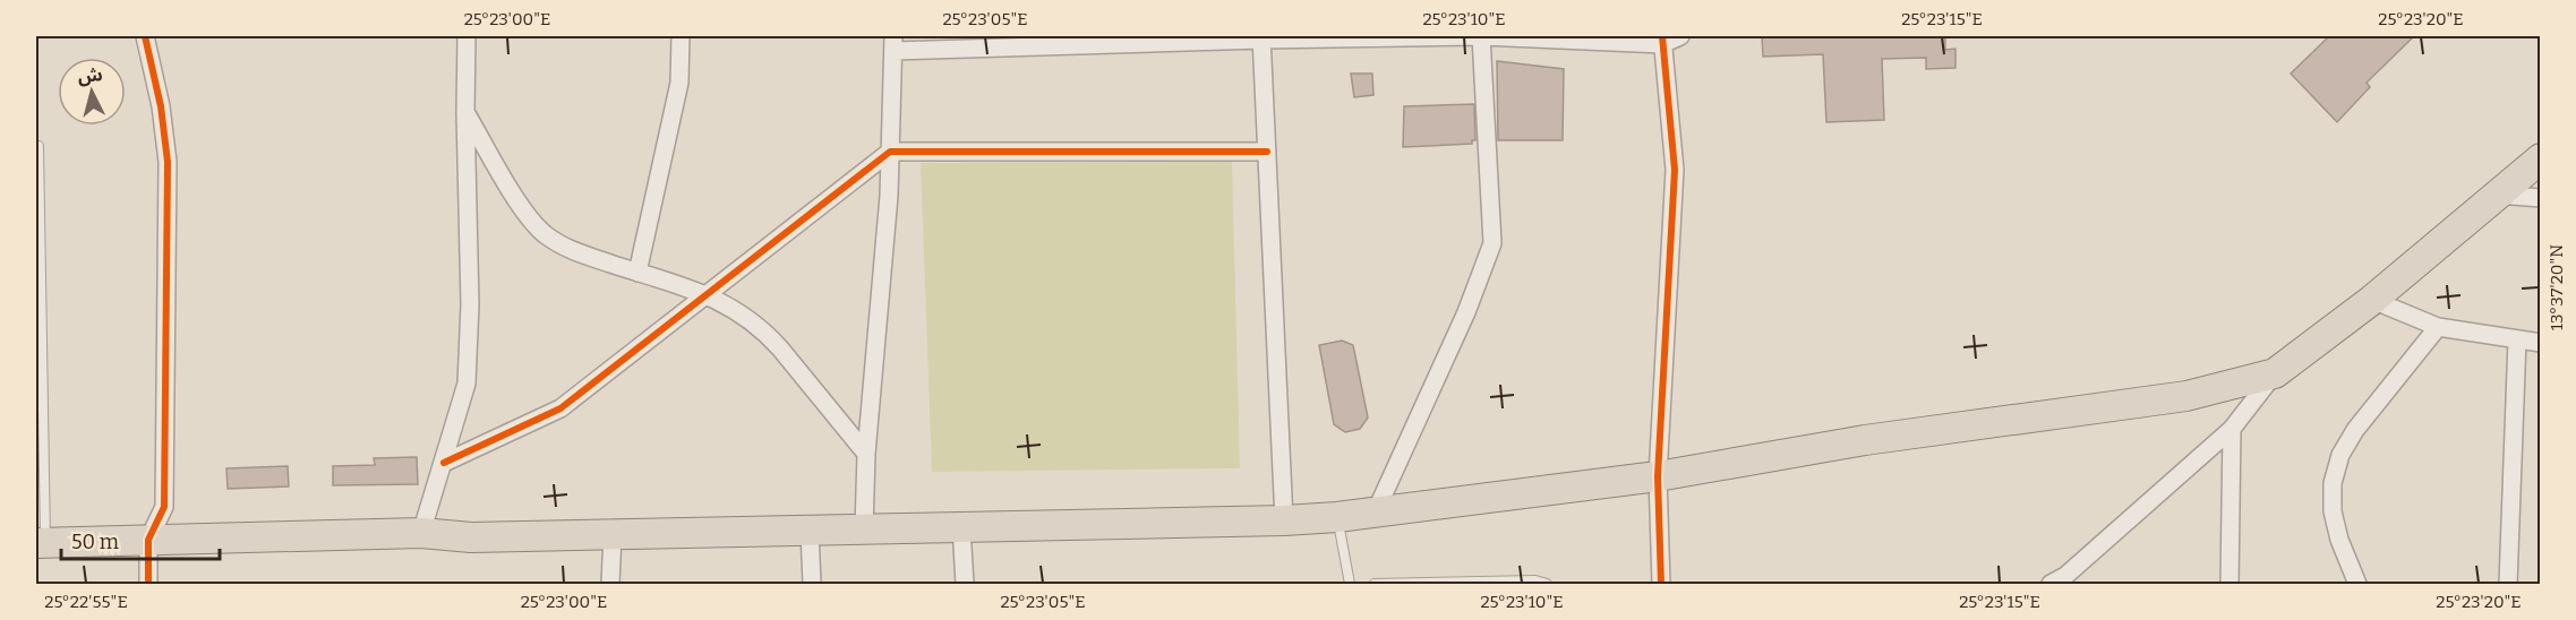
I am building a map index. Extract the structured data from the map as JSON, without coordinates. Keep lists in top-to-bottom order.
{
  "scale_bar": "50 m",
  "north": "top",
  "coordinates": [
    "25°23'00\"E",
    "25°23'05\"E",
    "25°23'10\"E",
    "25°23'15\"E",
    "25°23'20\"E",
    "13°37'20\"N",
    "25°22'55\"E"
  ]
}
